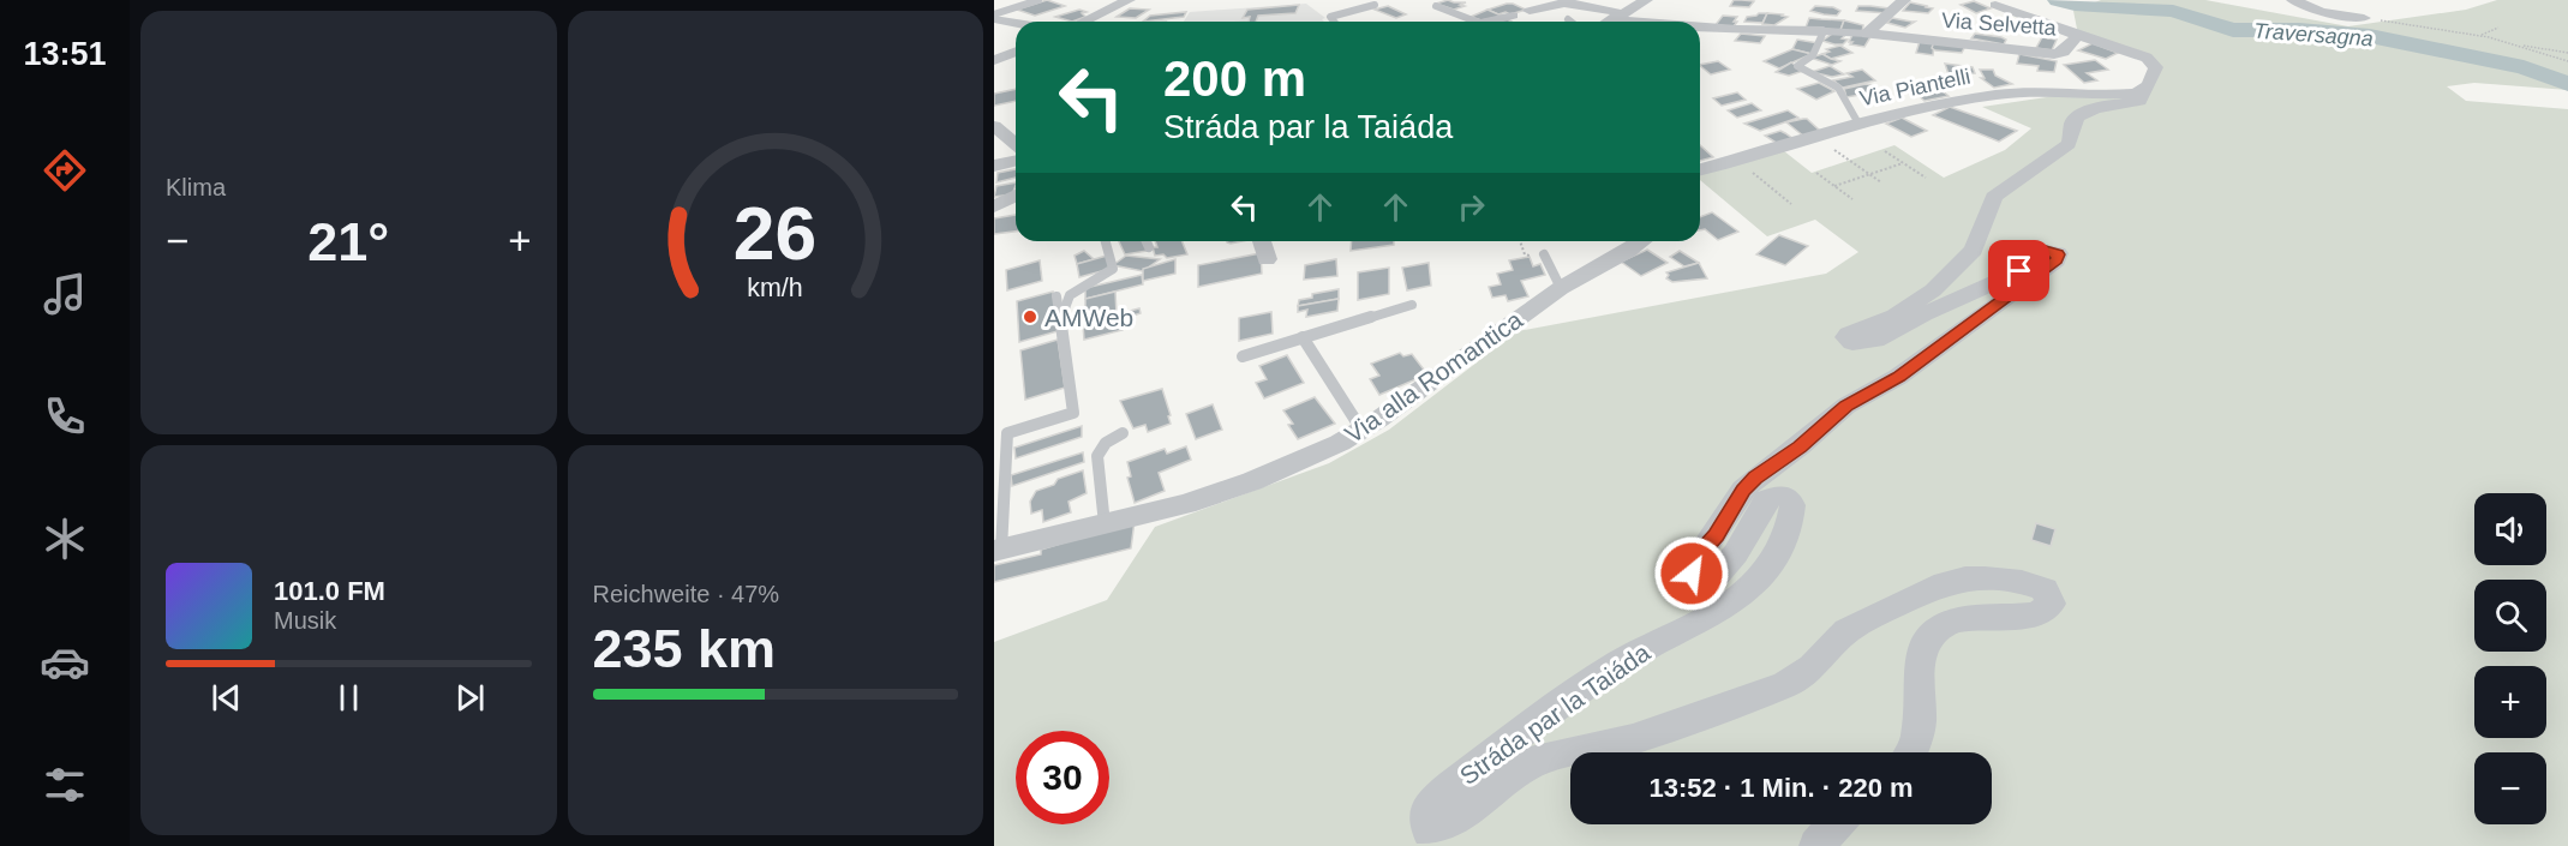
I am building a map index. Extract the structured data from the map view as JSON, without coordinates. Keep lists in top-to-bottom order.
{
  "streets": {
    "street": [
      "Via Selvetta",
      "Via Piantelli",
      "Via alla Romantica",
      "Stráda par la Taiáda"
    ]
  },
  "crossings": [
    ["Via Piantelli", "Stráda par la Taiáda"]
  ],
  "water": ["Traversagna"],
  "places": ["AMWeb"],
  "page": {
    "tabs": "13:51",
    "tile": [
      "Klima",
      ["Reichweite · 47%", "235 km"]
    ],
    "turn": ["200 m", "Stráda par la Taiáda"],
    "heat": ["−", "21°", "+"],
    "map_buttons": ["+", "−"],
    "song": ["101.0 FM", "Musik"],
    "limit": "30",
    "trip": "13:52 · 1 Min. · 220 m",
    "gauge": ["26", "km/h"]
  }
}
